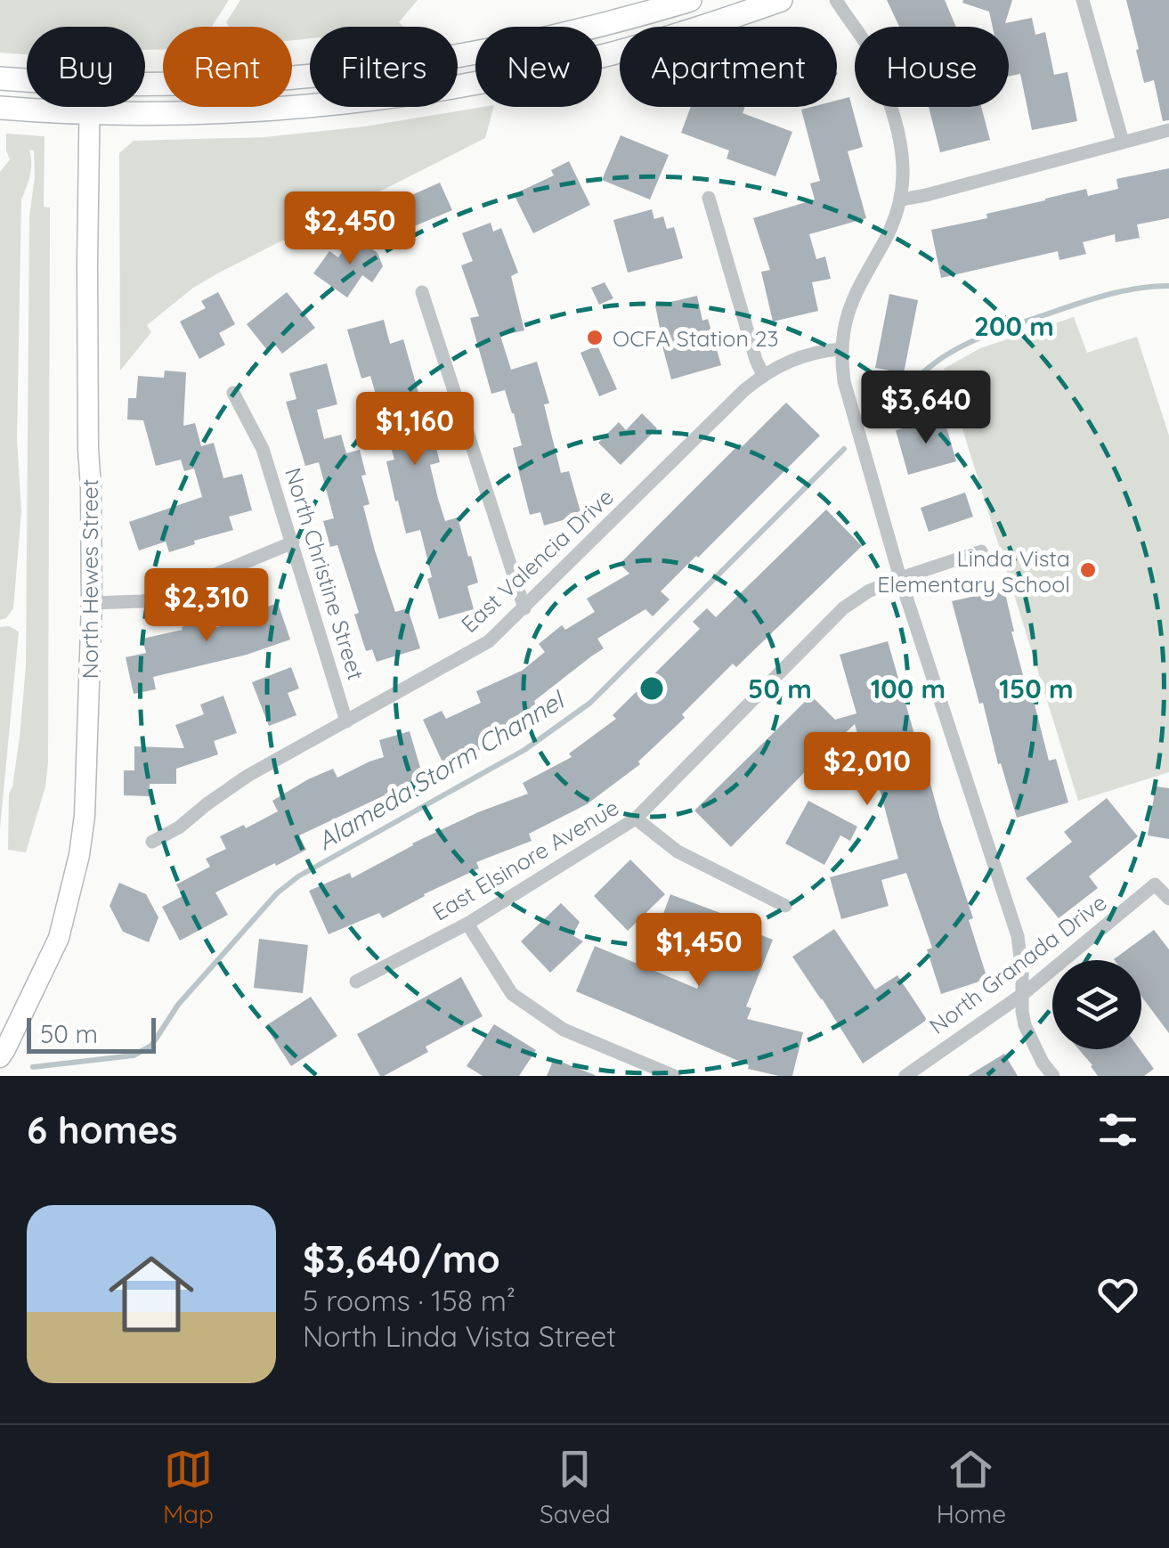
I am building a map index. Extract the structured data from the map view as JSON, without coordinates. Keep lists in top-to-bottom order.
{
  "streets": {
    "main road": ["North Hewes Street"],
    "street": [
      "East Valencia Drive",
      "North Christine Street",
      "East Elsinore Avenue",
      "North Granada Drive"
    ]
  },
  "crossings": [
    ["East Valencia Drive", "North Christine Street"]
  ],
  "water": ["Alameda Storm Channel"],
  "places": ["OCFA Station 23", "Linda Vista Elementary School"],
  "scale_bar": "50 m",
  "page": {
    "chip": [
      "Buy",
      "Rent",
      "Filters",
      "New",
      "Apartment",
      "House"
    ],
    "price": [
      "$2,450",
      "$3,640",
      "$1,160",
      "$2,310",
      "$2,010",
      "$1,450"
    ],
    "scale": "50 m",
    "heading": "6 homes",
    "list": [
      {
        "name": "$3,640/mo",
        "note": "5 rooms · 158 m² · North Linda Vista Street"
      }
    ],
    "tabs": ["Map", "Saved", "Home"]
  },
  "rings": [
    "200 m",
    "50 m",
    "100 m",
    "150 m"
  ]
}
